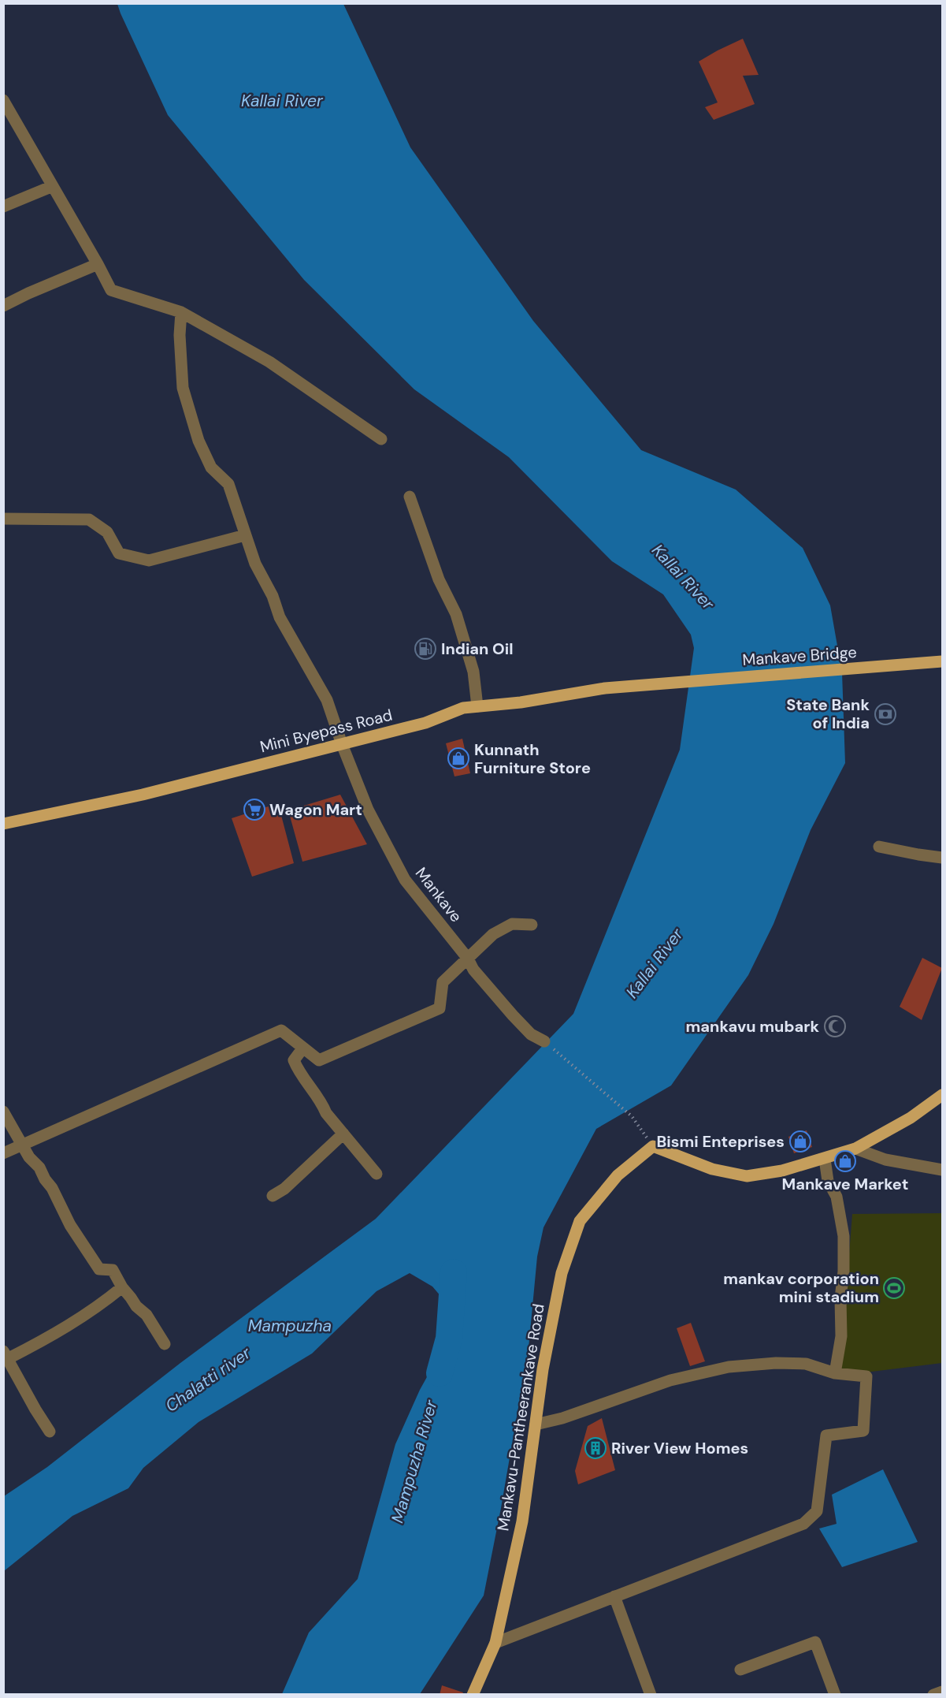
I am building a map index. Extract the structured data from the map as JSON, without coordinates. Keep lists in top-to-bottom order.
{
  "streets": {
    "main road": ["Mankave Bridge", "Mini Byepass Road", "Mankavu-Pantheerankave Road"],
    "street": ["Mankave"]
  },
  "crossings": [
    ["Mankave Bridge", "Mini Byepass Road"],
    ["Mini Byepass Road", "Mankave"]
  ],
  "water": [
    "Kallai River",
    "Mampuzha",
    "Chalatti river",
    "Mampuzha River"
  ],
  "places": {
    "fuel station": ["Indian Oil"],
    "bank": ["State Bank of India"],
    "shop": ["Kunnath Furniture Store", "Bismi Enteprises", "Mankave Market"],
    "supermarket": ["Wagon Mart"],
    "mosque": ["mankavu mubark"],
    "sports": ["mankav corporation mini stadium"],
    "building": ["River View Homes"]
  }
}
